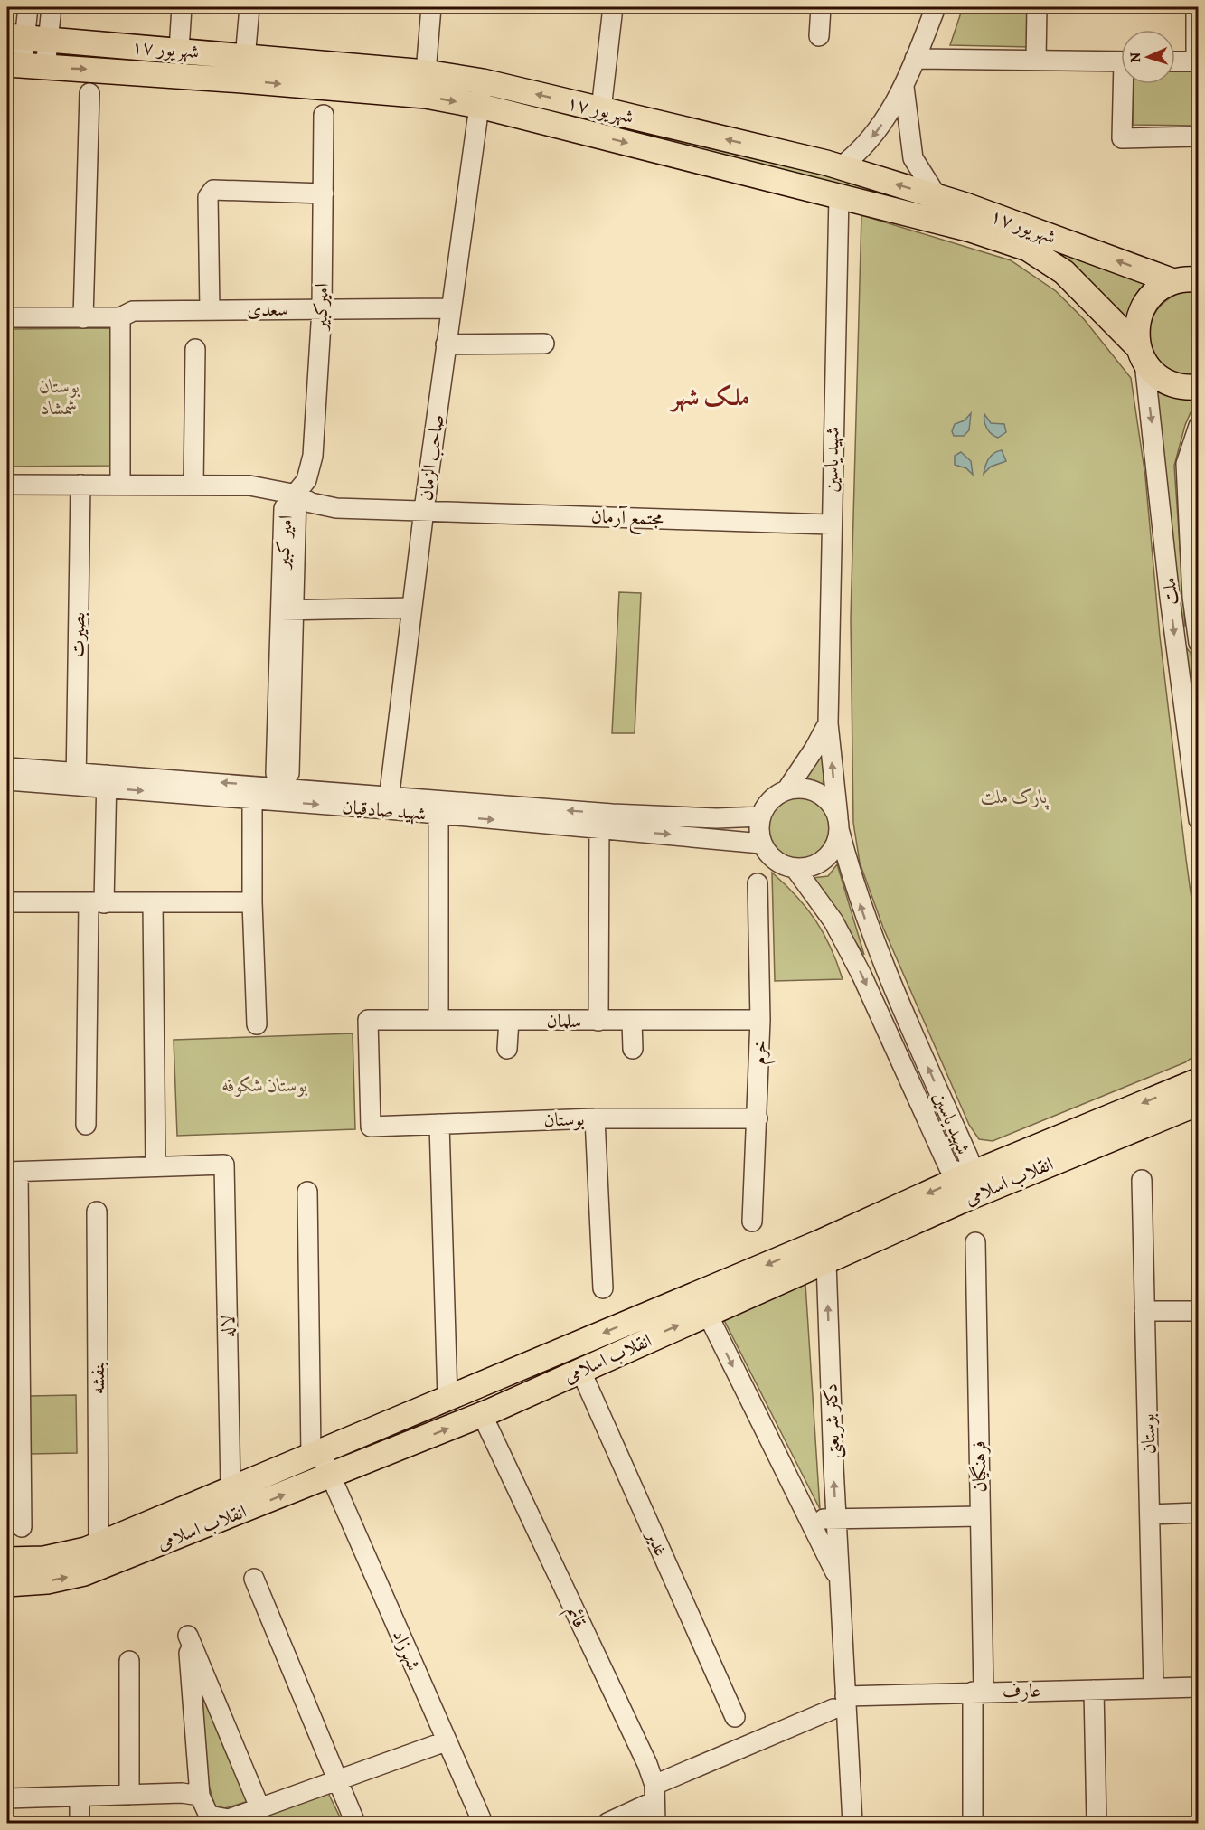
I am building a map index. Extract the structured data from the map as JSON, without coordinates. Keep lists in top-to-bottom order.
{
  "streets": {
    "main road": ["۱۷ شهریور", "انقلاب اسلامی"],
    "street": [
      "امیرکبیر",
      "سعدی",
      "صاحب الزمان",
      "شهید یاسین",
      "مجتمع آرمان",
      "امیر کبیر",
      "ملت",
      "بصیرت",
      "شهید صادقیان",
      "سلمان",
      "خرم",
      "بوستان",
      "لاله",
      "بنفشه",
      "دکتر شریعتی",
      "فرهنگیان",
      "غدیر",
      "قائم",
      "شهرزاد",
      "عارف"
    ]
  },
  "crossings": [
    ["۱۷ شهریور", "صاحب الزمان"],
    ["۱۷ شهریور", "شهید یاسین"],
    ["۱۷ شهریور", "ملت"],
    ["امیرکبیر", "سعدی"],
    ["امیرکبیر", "مجتمع آرمان"],
    ["امیرکبیر", "امیر کبیر"],
    ["سعدی", "صاحب الزمان"],
    ["صاحب الزمان", "مجتمع آرمان"],
    ["صاحب الزمان", "شهید صادقیان"],
    ["شهید یاسین", "مجتمع آرمان"],
    ["شهید یاسین", "شهید صادقیان"],
    ["شهید یاسین", "انقلاب اسلامی"],
    ["مجتمع آرمان", "امیر کبیر"],
    ["مجتمع آرمان", "بصیرت"],
    ["بصیرت", "شهید صادقیان"],
    ["سلمان", "خرم"],
    ["سلمان", "بوستان"],
    ["خرم", "بوستان"],
    ["بوستان", "عارف"],
    ["انقلاب اسلامی", "لاله"],
    ["انقلاب اسلامی", "بنفشه"],
    ["انقلاب اسلامی", "دکتر شریعتی"],
    ["انقلاب اسلامی", "غدیر"],
    ["انقلاب اسلامی", "قائم"],
    ["انقلاب اسلامی", "شهرزاد"],
    ["دکتر شریعتی", "عارف"],
    ["فرهنگیان", "عارف"],
    ["قائم", "عارف"]
  ],
  "districts": ["ملک شهر"],
  "parks": ["بوستان شمشاد", "پارک ملت", "بوستان شکوفه"],
  "north": "left"
}
